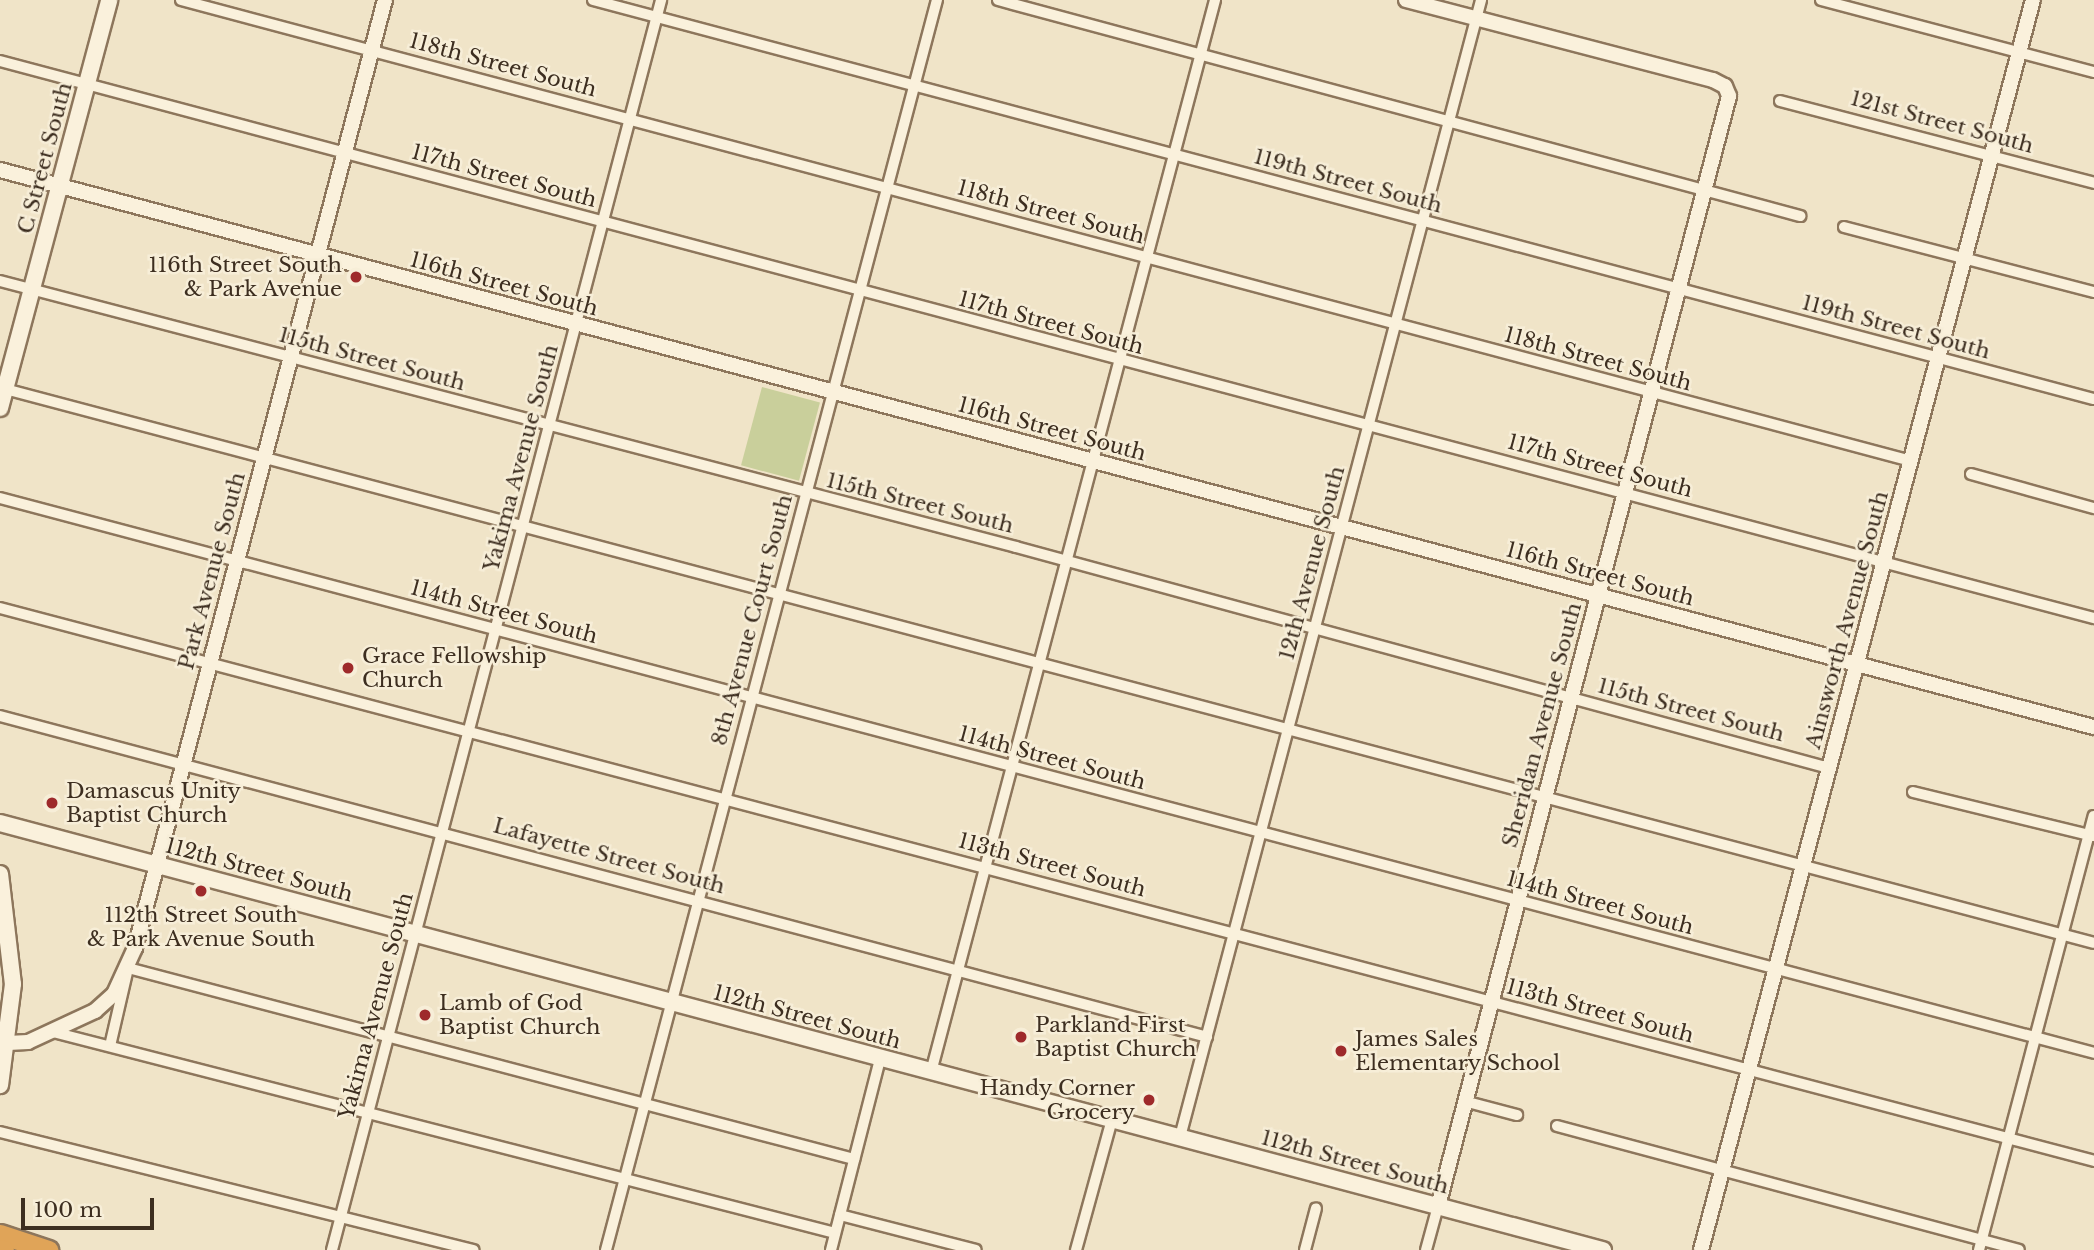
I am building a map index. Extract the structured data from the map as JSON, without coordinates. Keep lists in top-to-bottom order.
{
  "streets": {
    "main road": ["C Street South", "112th Street South"],
    "street": [
      "118th Street South",
      "121st Street South",
      "117th Street South",
      "119th Street South",
      "116th Street South",
      "115th Street South",
      "Yakima Avenue South",
      "12th Avenue South",
      "Park Avenue South",
      "114th Street South",
      "8th Avenue Court South",
      "Ainsworth Avenue South",
      "Sheridan Avenue South",
      "Lafayette Street South",
      "113th Street South"
    ]
  },
  "crossings": [
    ["118th Street South", "Yakima Avenue South"],
    ["118th Street South", "12th Avenue South"],
    ["118th Street South", "Park Avenue South"],
    ["118th Street South", "8th Avenue Court South"],
    ["118th Street South", "Ainsworth Avenue South"],
    ["118th Street South", "Sheridan Avenue South"],
    ["121st Street South", "Ainsworth Avenue South"],
    ["C Street South", "117th Street South"],
    ["C Street South", "116th Street South"],
    ["C Street South", "115th Street South"],
    ["117th Street South", "Yakima Avenue South"],
    ["117th Street South", "12th Avenue South"],
    ["117th Street South", "Park Avenue South"],
    ["117th Street South", "8th Avenue Court South"],
    ["117th Street South", "Ainsworth Avenue South"],
    ["117th Street South", "Sheridan Avenue South"],
    ["119th Street South", "Yakima Avenue South"],
    ["119th Street South", "12th Avenue South"],
    ["119th Street South", "8th Avenue Court South"],
    ["119th Street South", "Ainsworth Avenue South"],
    ["119th Street South", "Sheridan Avenue South"],
    ["116th Street South", "Yakima Avenue South"],
    ["116th Street South", "12th Avenue South"],
    ["116th Street South", "Park Avenue South"],
    ["116th Street South", "8th Avenue Court South"],
    ["116th Street South", "Ainsworth Avenue South"],
    ["116th Street South", "Sheridan Avenue South"],
    ["115th Street South", "Yakima Avenue South"],
    ["115th Street South", "12th Avenue South"],
    ["115th Street South", "Park Avenue South"],
    ["115th Street South", "8th Avenue Court South"],
    ["115th Street South", "Ainsworth Avenue South"],
    ["115th Street South", "Sheridan Avenue South"],
    ["Yakima Avenue South", "114th Street South"],
    ["Yakima Avenue South", "Lafayette Street South"],
    ["Yakima Avenue South", "113th Street South"],
    ["Yakima Avenue South", "112th Street South"],
    ["12th Avenue South", "114th Street South"],
    ["12th Avenue South", "Sheridan Avenue South"],
    ["12th Avenue South", "Lafayette Street South"],
    ["12th Avenue South", "113th Street South"],
    ["12th Avenue South", "112th Street South"],
    ["Park Avenue South", "114th Street South"],
    ["Park Avenue South", "Lafayette Street South"],
    ["Park Avenue South", "113th Street South"],
    ["Park Avenue South", "112th Street South"],
    ["114th Street South", "8th Avenue Court South"],
    ["114th Street South", "Ainsworth Avenue South"],
    ["114th Street South", "Sheridan Avenue South"],
    ["8th Avenue Court South", "Lafayette Street South"],
    ["8th Avenue Court South", "113th Street South"],
    ["8th Avenue Court South", "112th Street South"],
    ["Ainsworth Avenue South", "113th Street South"],
    ["Sheridan Avenue South", "113th Street South"],
    ["Sheridan Avenue South", "112th Street South"]
  ],
  "places": [
    "116th Street South & Park Avenue",
    "Grace Fellowship Church",
    "Damascus Unity Baptist Church",
    "112th Street South & Park Avenue South",
    "Lamb of God Baptist Church",
    "Parkland First Baptist Church",
    "James Sales Elementary School",
    "Handy Corner Grocery"
  ],
  "scale_bar": "100 m"
}
